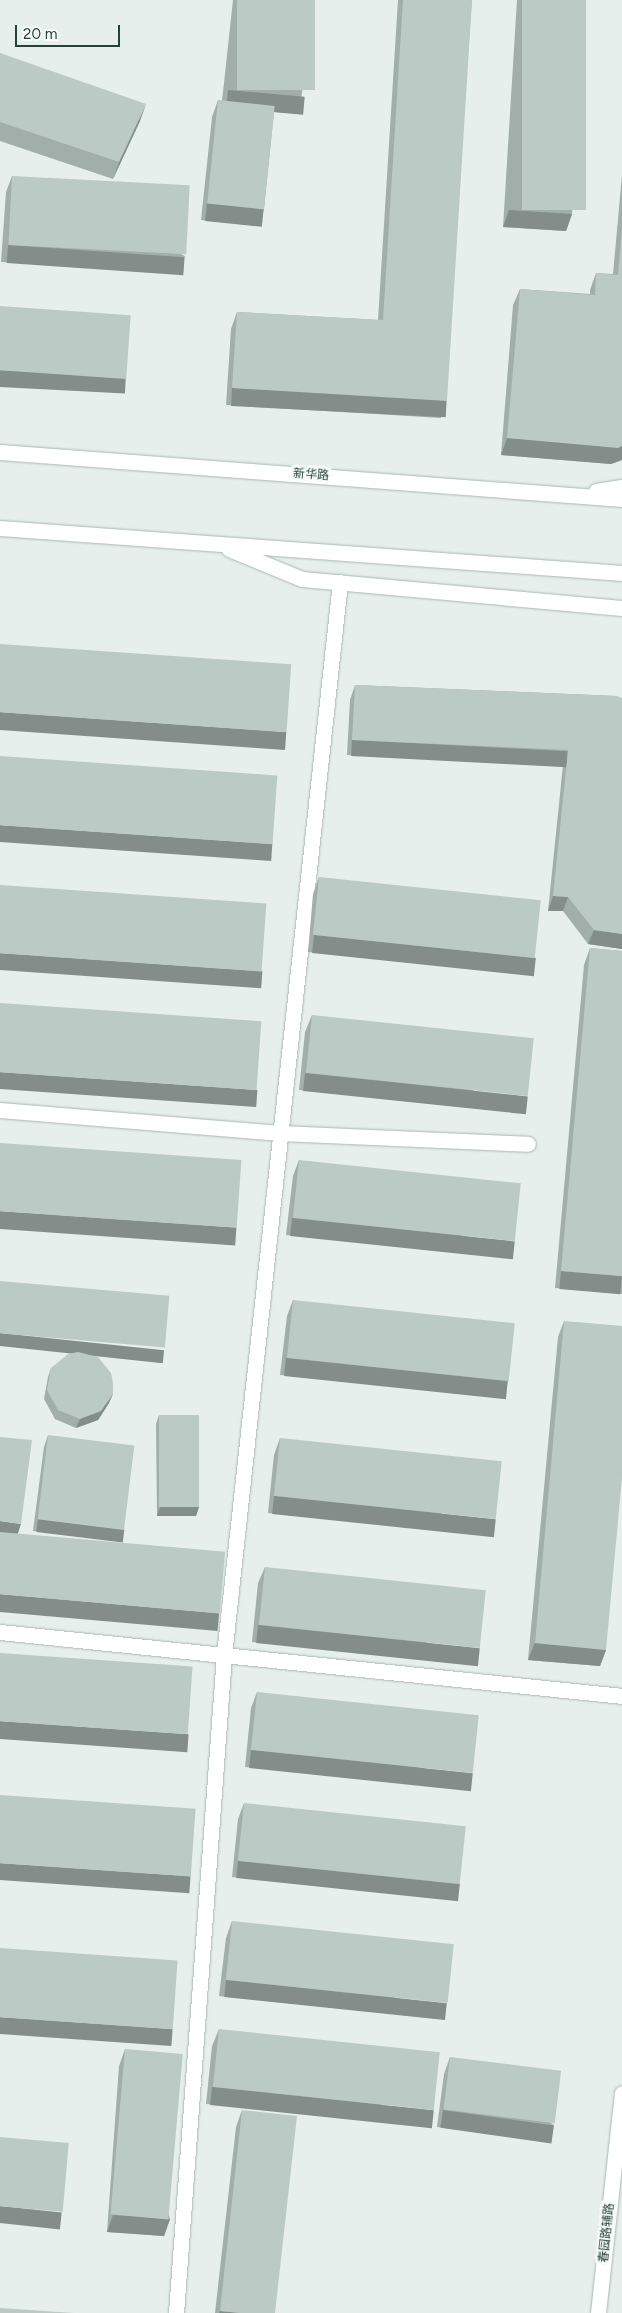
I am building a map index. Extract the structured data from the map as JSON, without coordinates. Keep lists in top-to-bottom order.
{
  "streets": {
    "main road": ["新华路", "春园路辅路"]
  },
  "scale_bar": "20 m"
}
